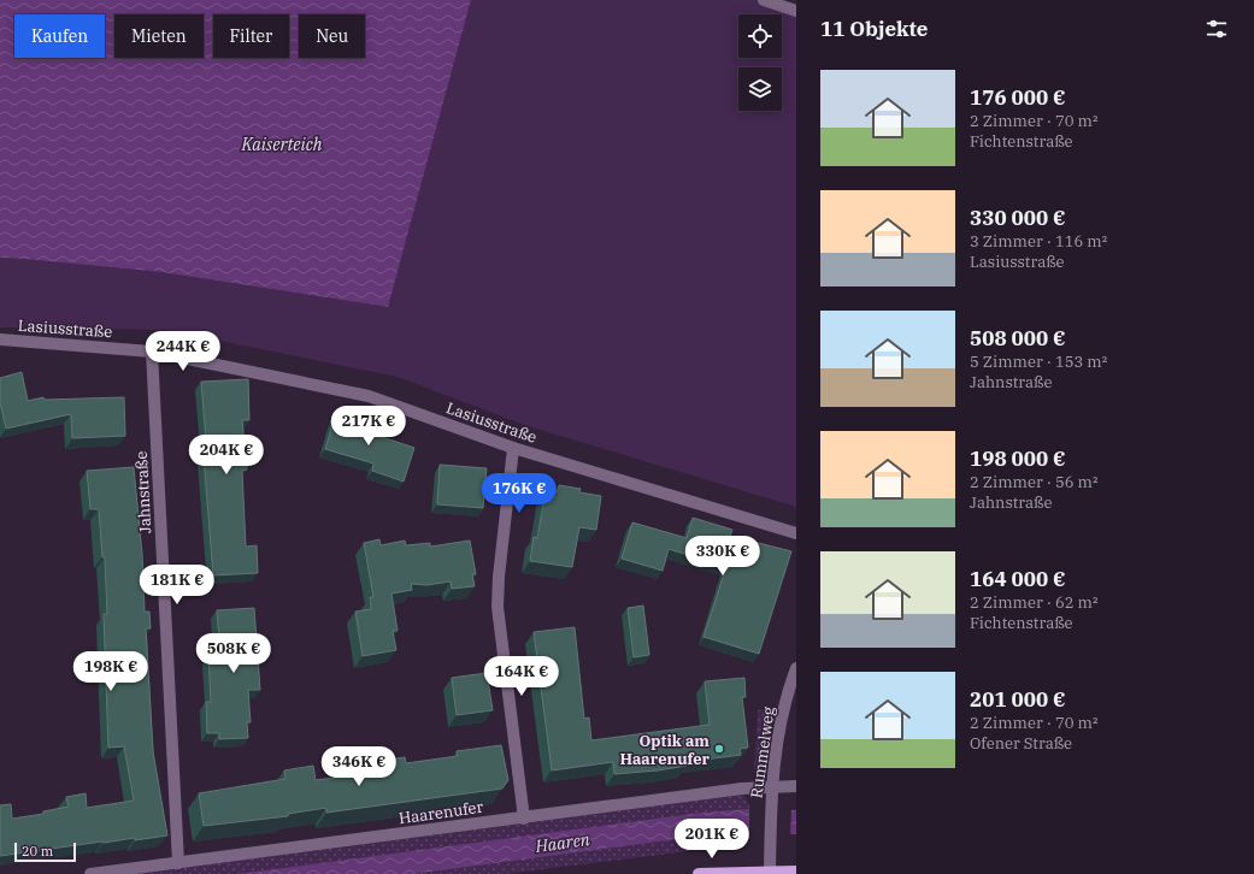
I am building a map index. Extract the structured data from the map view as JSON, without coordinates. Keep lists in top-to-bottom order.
{
  "streets": {
    "street": [
      "Lasiusstraße",
      "Jahnstraße",
      "Rummelweg",
      "Haarenufer"
    ]
  },
  "crossings": [
    ["Lasiusstraße", "Jahnstraße"],
    ["Jahnstraße", "Haarenufer"],
    ["Rummelweg", "Haarenufer"]
  ],
  "water": ["Kaiserteich", "Haaren"],
  "places": ["Optik am Haarenufer"],
  "scale_bar": "20 m",
  "page": {
    "heading": "11 Objekte",
    "chip": [
      "Kaufen",
      "Mieten",
      "Filter",
      "Neu"
    ],
    "list": [
      {
        "name": "176 000 €",
        "note": "2 Zimmer · 70 m² · Fichtenstraße"
      },
      {
        "name": "330 000 €",
        "note": "3 Zimmer · 116 m² · Lasiusstraße"
      },
      {
        "name": "508 000 €",
        "note": "5 Zimmer · 153 m² · Jahnstraße"
      },
      {
        "name": "198 000 €",
        "note": "2 Zimmer · 56 m² · Jahnstraße"
      },
      {
        "name": "164 000 €",
        "note": "2 Zimmer · 62 m² · Fichtenstraße"
      },
      {
        "name": "201 000 €",
        "note": "2 Zimmer · 70 m² · Ofener Straße"
      }
    ],
    "price": [
      "244K €",
      "217K €",
      "204K €",
      "176K €",
      "330K €",
      "181K €",
      "508K €",
      "198K €",
      "164K €",
      "346K €",
      "201K €"
    ],
    "scale": "20 m"
  }
}
